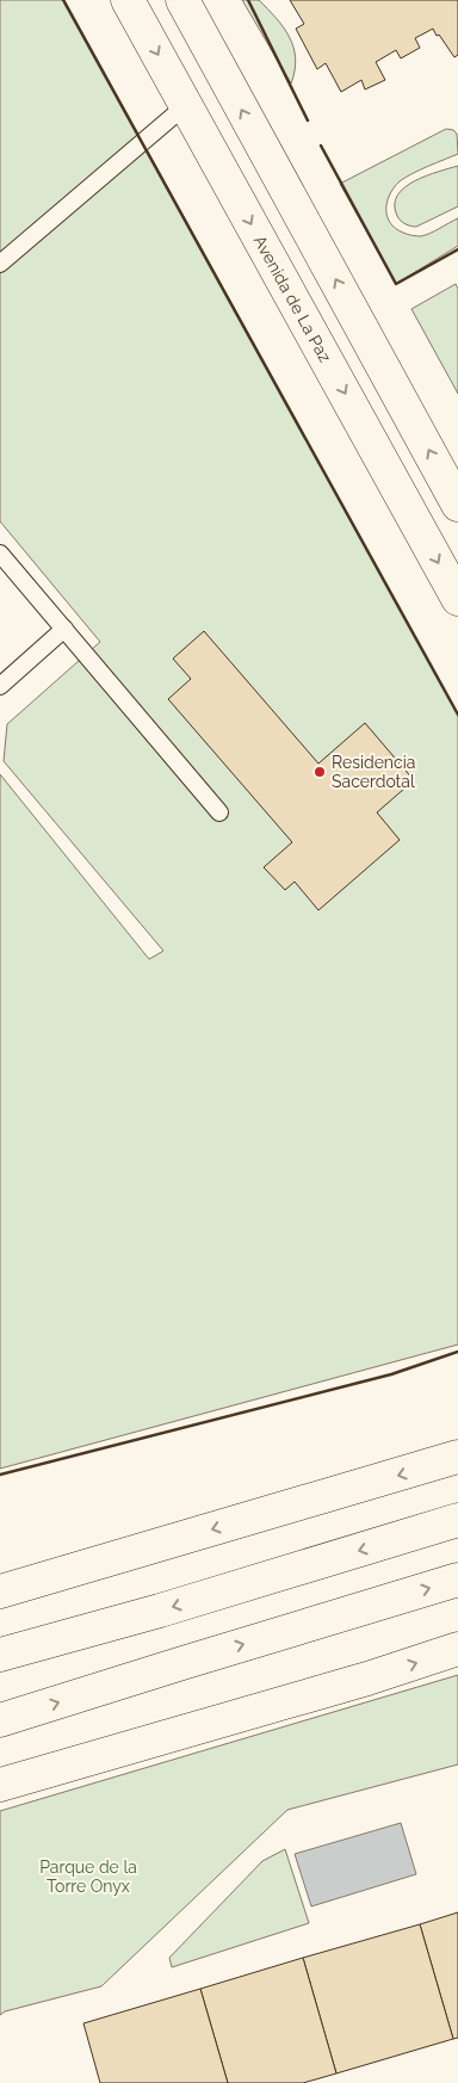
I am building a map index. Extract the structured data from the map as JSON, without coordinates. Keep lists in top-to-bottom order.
{
  "streets": {
    "main road": ["Avenida de La Paz"]
  },
  "parks": ["Parque de la Torre Onyx"],
  "places": ["Residencia Sacerdotal"]
}
